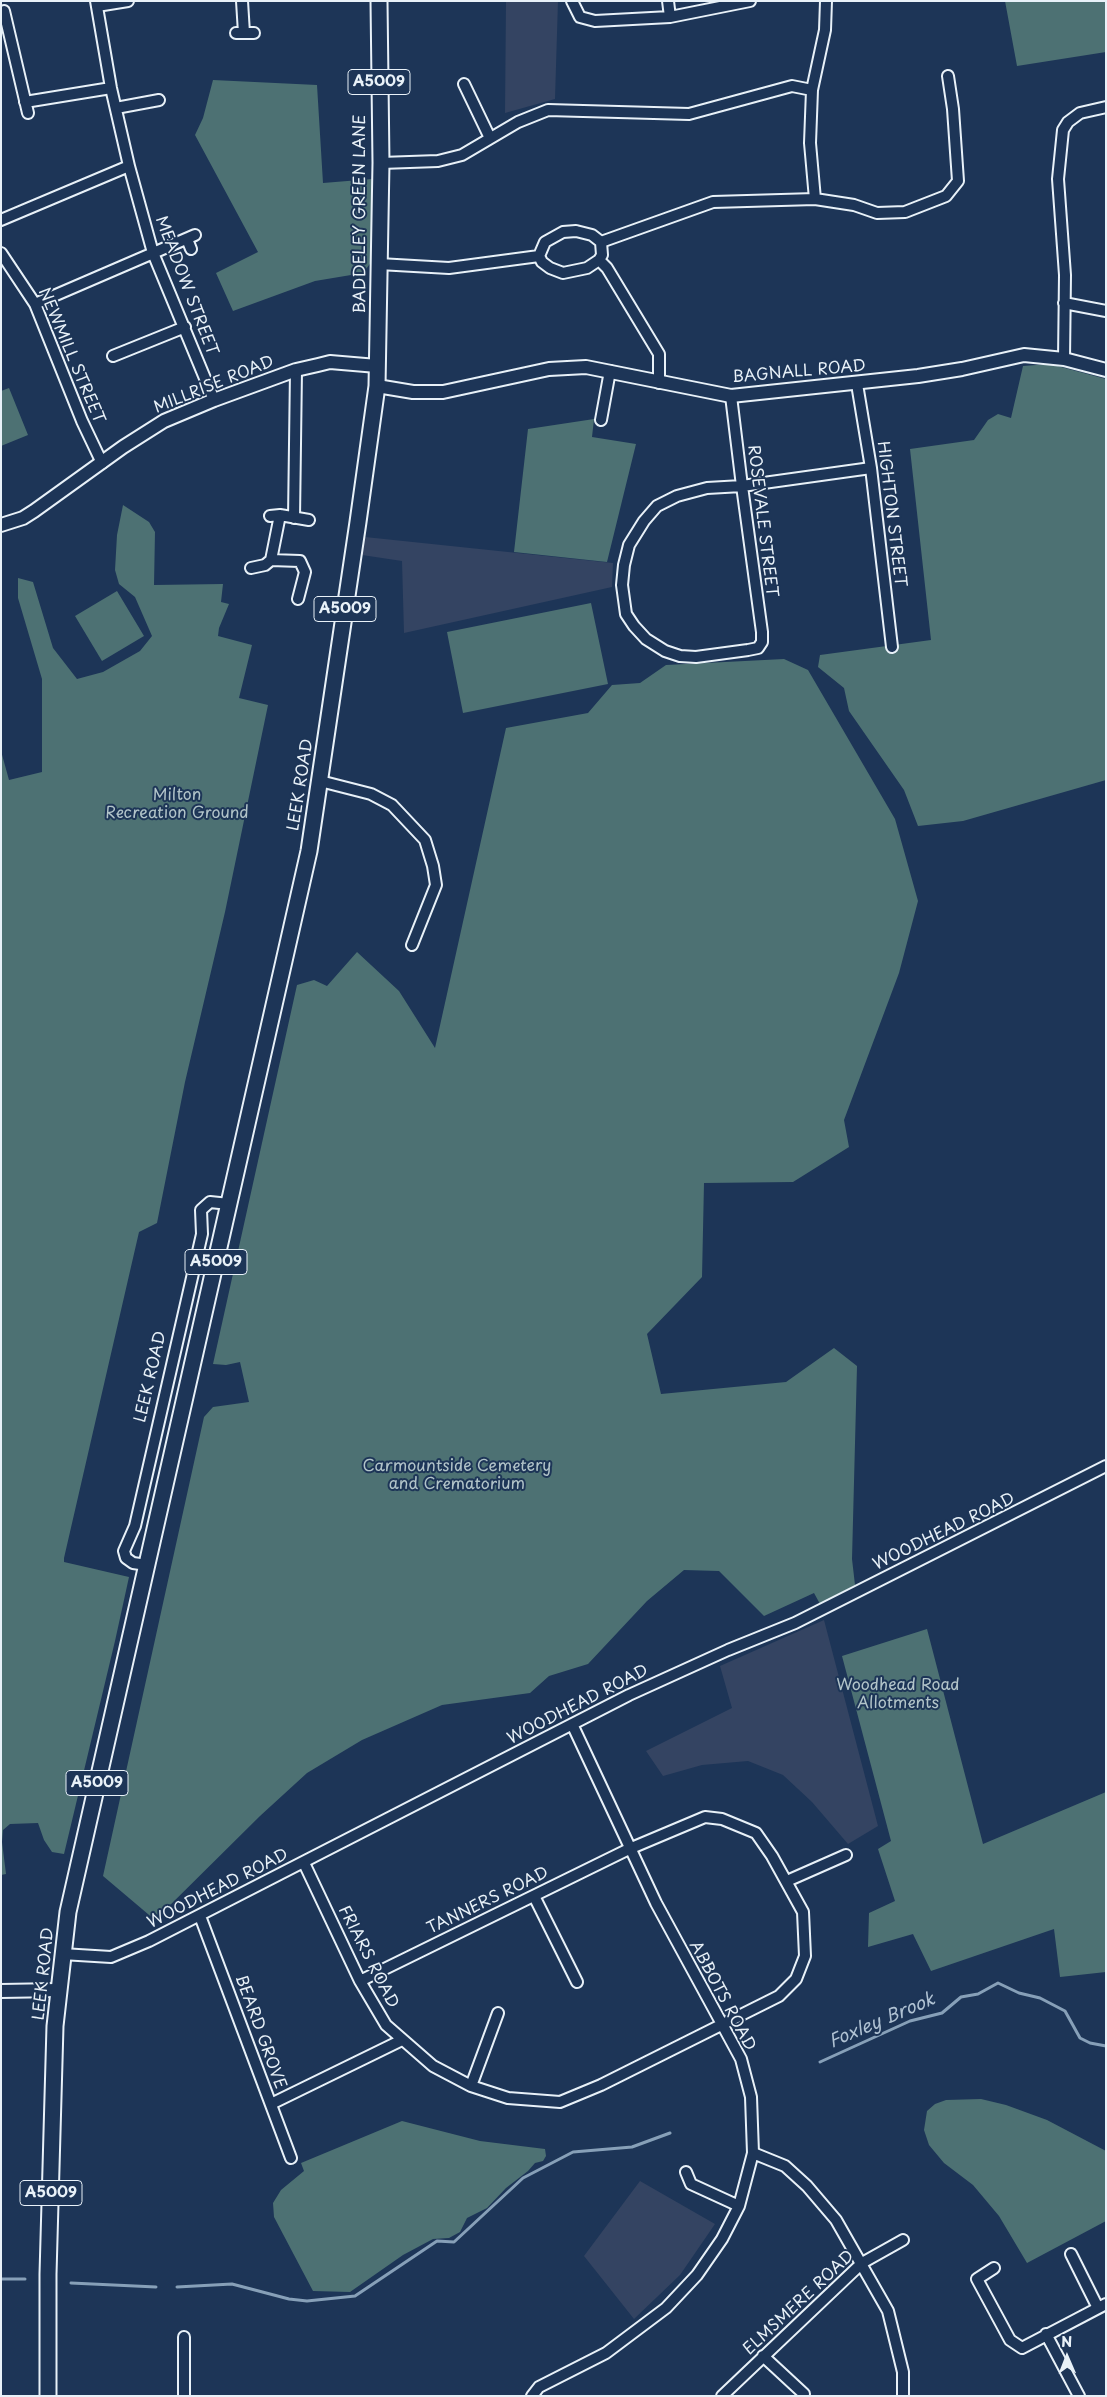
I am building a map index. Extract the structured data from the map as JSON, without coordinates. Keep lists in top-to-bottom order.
{
  "streets": {
    "main road": ["A5009", "BADDELEY GREEN LANE", "LEEK ROAD"],
    "street": [
      "MEADOW STREET",
      "NEWMILL STREET",
      "BAGNALL ROAD",
      "MILLRISE ROAD",
      "HIGHTON STREET",
      "ROSEVALE STREET",
      "WOODHEAD ROAD",
      "TANNERS ROAD",
      "FRIARS ROAD",
      "ABBOTS ROAD",
      "BEARD GROVE",
      "ELMSMERE ROAD"
    ]
  },
  "crossings": [
    ["BADDELEY GREEN LANE", "MILLRISE ROAD"],
    ["BADDELEY GREEN LANE", "LEEK ROAD"],
    ["MEADOW STREET", "MILLRISE ROAD"],
    ["NEWMILL STREET", "MILLRISE ROAD"],
    ["BAGNALL ROAD", "HIGHTON STREET"],
    ["BAGNALL ROAD", "ROSEVALE STREET"],
    ["BAGNALL ROAD", "LEEK ROAD"],
    ["MILLRISE ROAD", "LEEK ROAD"],
    ["LEEK ROAD", "WOODHEAD ROAD"],
    ["WOODHEAD ROAD", "FRIARS ROAD"],
    ["WOODHEAD ROAD", "ABBOTS ROAD"],
    ["WOODHEAD ROAD", "BEARD GROVE"],
    ["TANNERS ROAD", "FRIARS ROAD"],
    ["TANNERS ROAD", "ABBOTS ROAD"],
    ["FRIARS ROAD", "ABBOTS ROAD"]
  ],
  "water": ["Foxley Brook"],
  "parks": ["Milton Recreation Ground", "Carmountside Cemetery and Crematorium", "Woodhead Road Allotments"],
  "north": "top"
}
